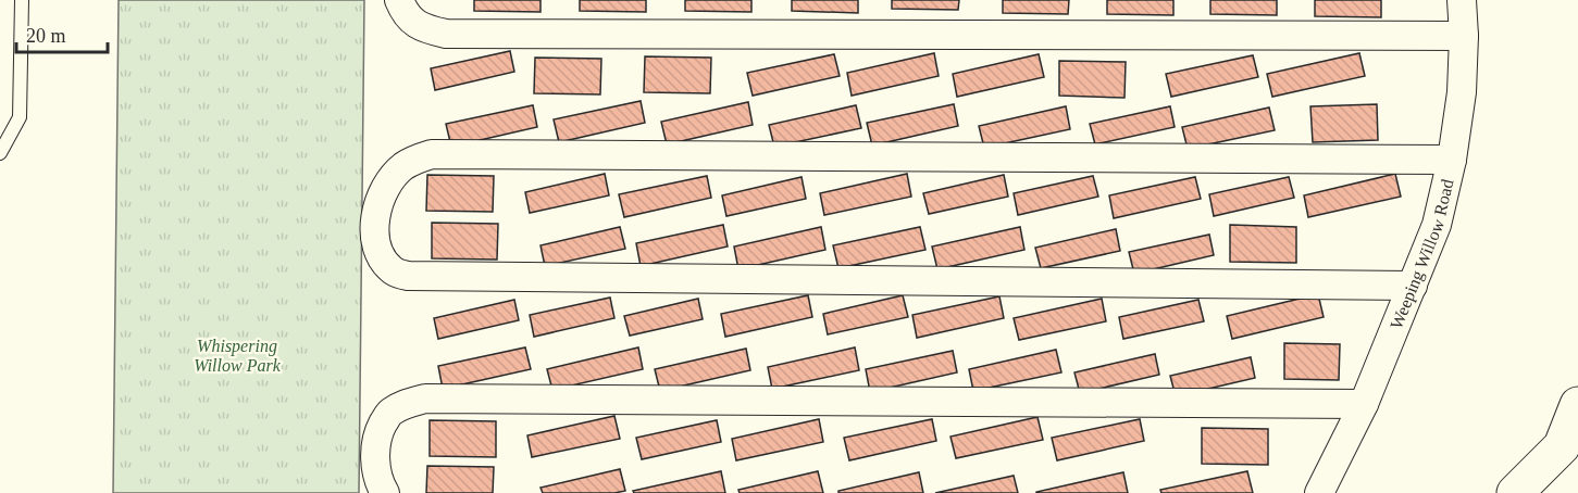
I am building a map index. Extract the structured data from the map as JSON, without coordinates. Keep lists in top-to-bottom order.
{
  "streets": {
    "street": ["Weeping Willow Road"]
  },
  "parks": ["Whispering Willow Park"],
  "scale_bar": "20 m"
}
